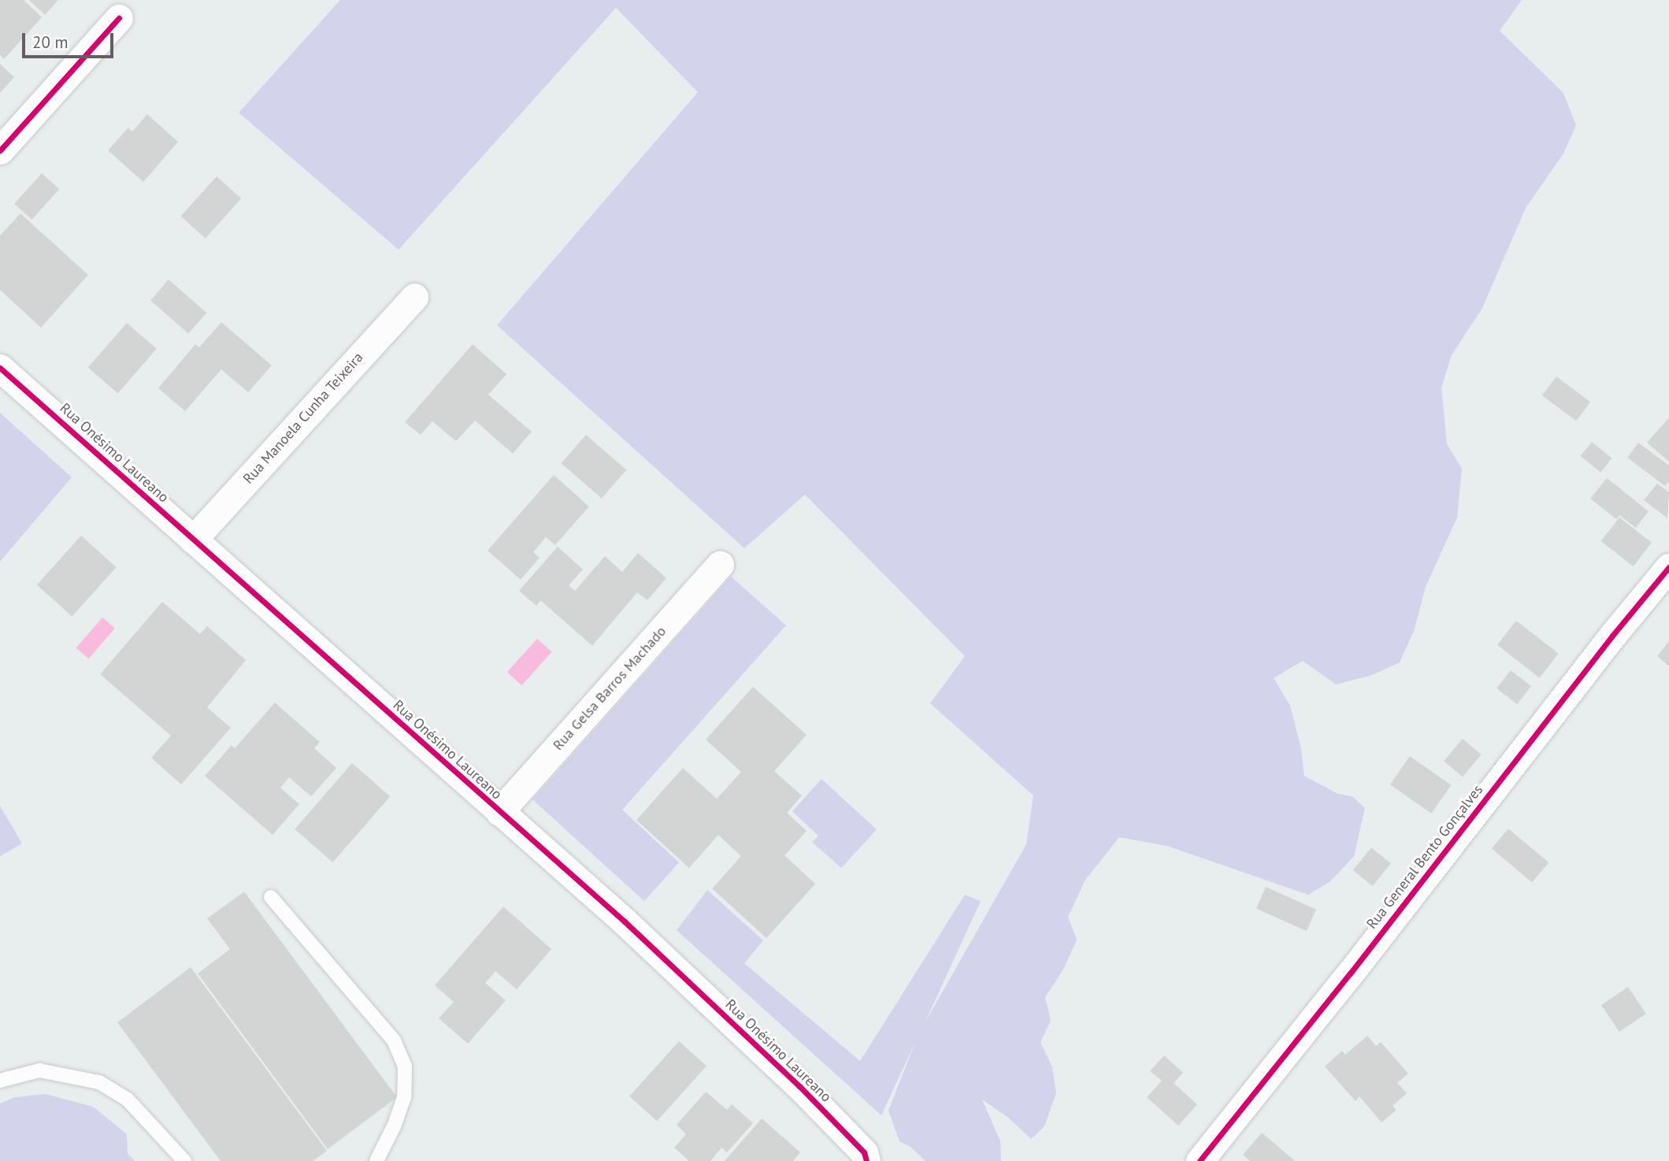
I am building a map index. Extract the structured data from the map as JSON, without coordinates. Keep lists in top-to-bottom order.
{
  "streets": {
    "street": [
      "Rua Manoela Cunha Teixeira",
      "Rua Onésimo Laureano",
      "Rua Gelsa Barros Machado",
      "Rua General Bento Gonçalves"
    ]
  },
  "crossings": [
    ["Rua Manoela Cunha Teixeira", "Rua Onésimo Laureano"],
    ["Rua Onésimo Laureano", "Rua Gelsa Barros Machado"]
  ],
  "scale_bar": "20 m"
}
